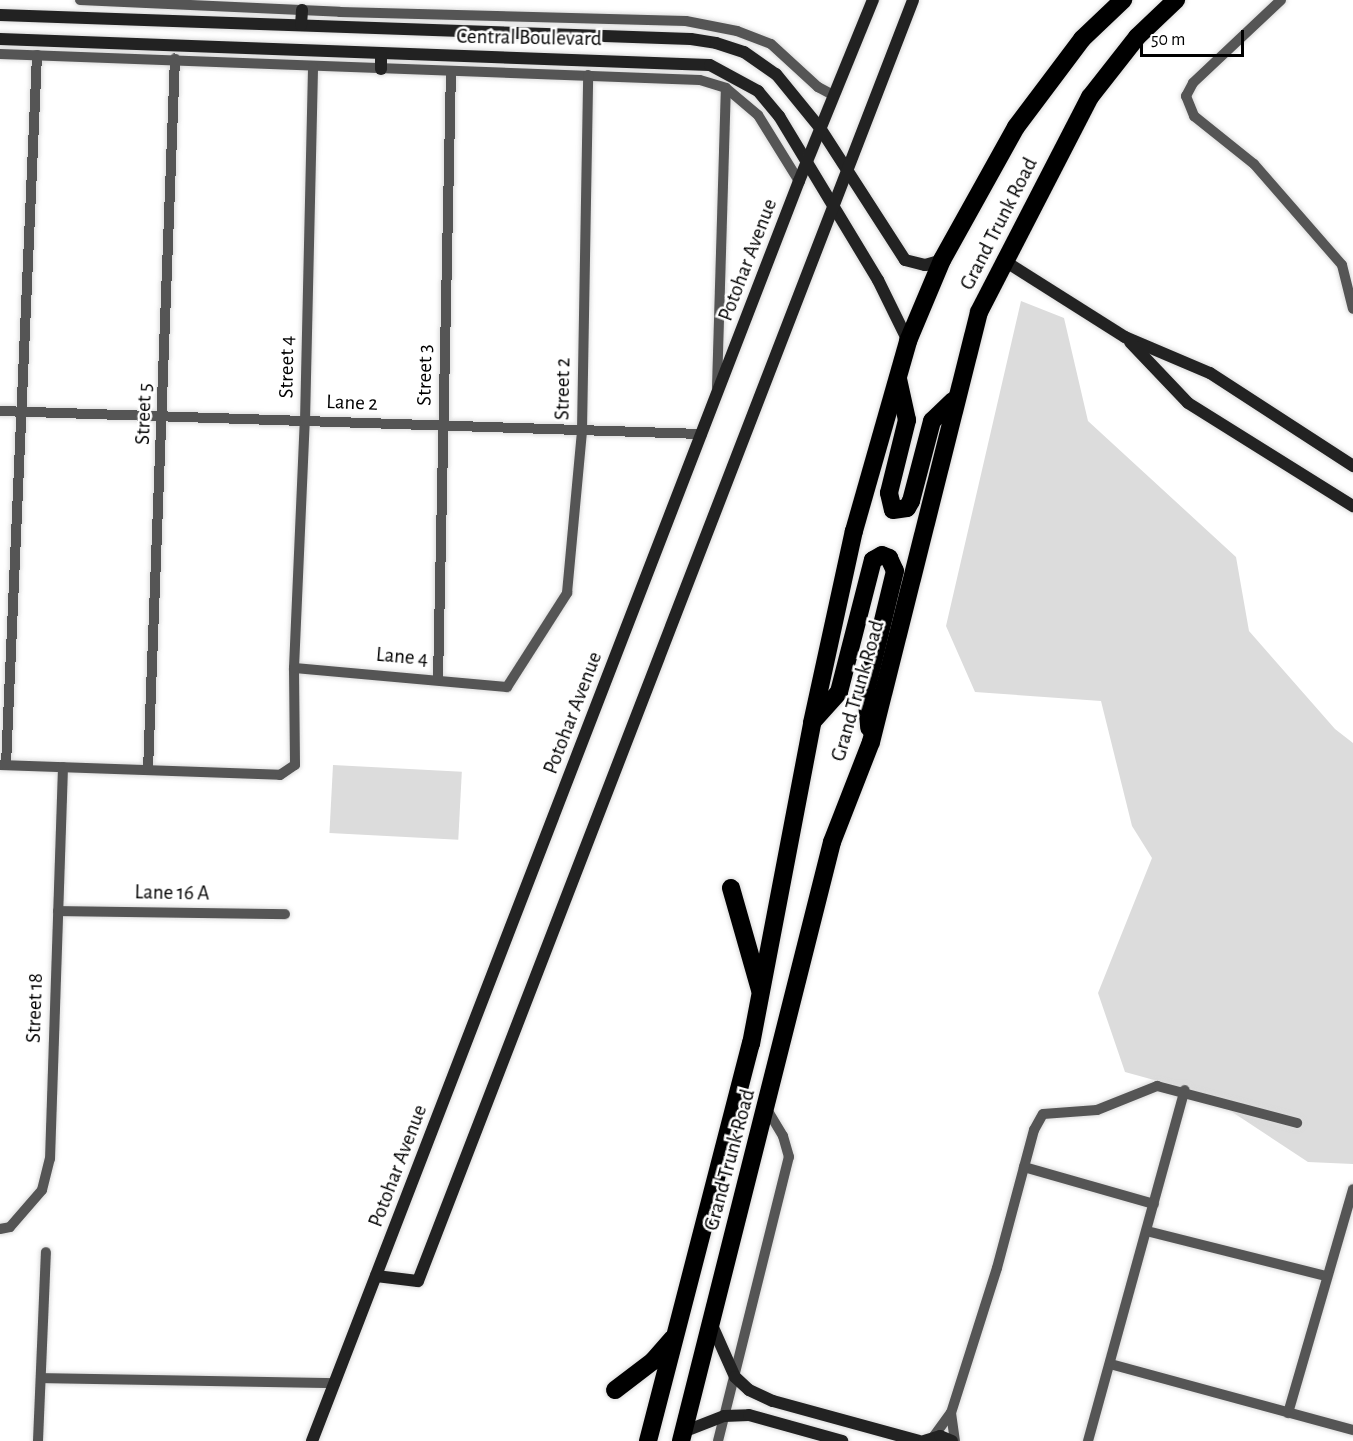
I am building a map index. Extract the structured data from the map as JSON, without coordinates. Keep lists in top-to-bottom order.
{
  "streets": {
    "highway": ["Grand Trunk Road"],
    "street": [
      "Central Boulevard",
      "Potohar Avenue",
      "Street 4",
      "Street 3",
      "Street 2",
      "Lane 2",
      "Street 5",
      "Lane 4",
      "Lane 16 A",
      "Street 18"
    ]
  },
  "crossings": [
    ["Central Boulevard", "Grand Trunk Road"],
    ["Central Boulevard", "Potohar Avenue"],
    ["Potohar Avenue", "Lane 2"],
    ["Street 4", "Lane 2"],
    ["Street 4", "Street 5"],
    ["Street 4", "Lane 4"],
    ["Street 3", "Lane 2"],
    ["Street 3", "Lane 4"],
    ["Street 2", "Lane 2"],
    ["Street 2", "Lane 4"],
    ["Lane 2", "Street 5"],
    ["Lane 16 A", "Street 18"]
  ],
  "scale_bar": "50 m"
}
